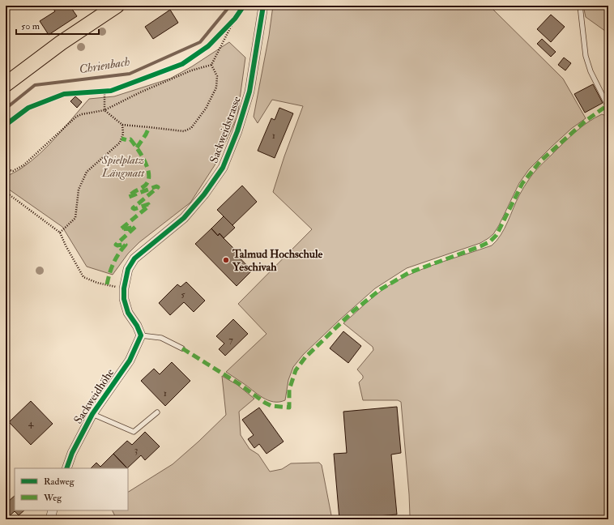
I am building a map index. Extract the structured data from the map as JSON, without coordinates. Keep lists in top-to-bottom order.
{
  "streets": {
    "street": ["Sackweidstrasse", "Sackweidhöhe"]
  },
  "crossings": [
    ["Sackweidstrasse", "Sackweidhöhe"]
  ],
  "water": ["Chrienbach"],
  "parks": ["Spielplatz Längmatt"],
  "places": ["Talmud Hochschule Yeschivah"],
  "house_numbers": [
    "1",
    "5",
    "7",
    "1",
    "4",
    "3"
  ],
  "legend": ["Radweg", "Weg"],
  "scale_bar": "50 m"
}
